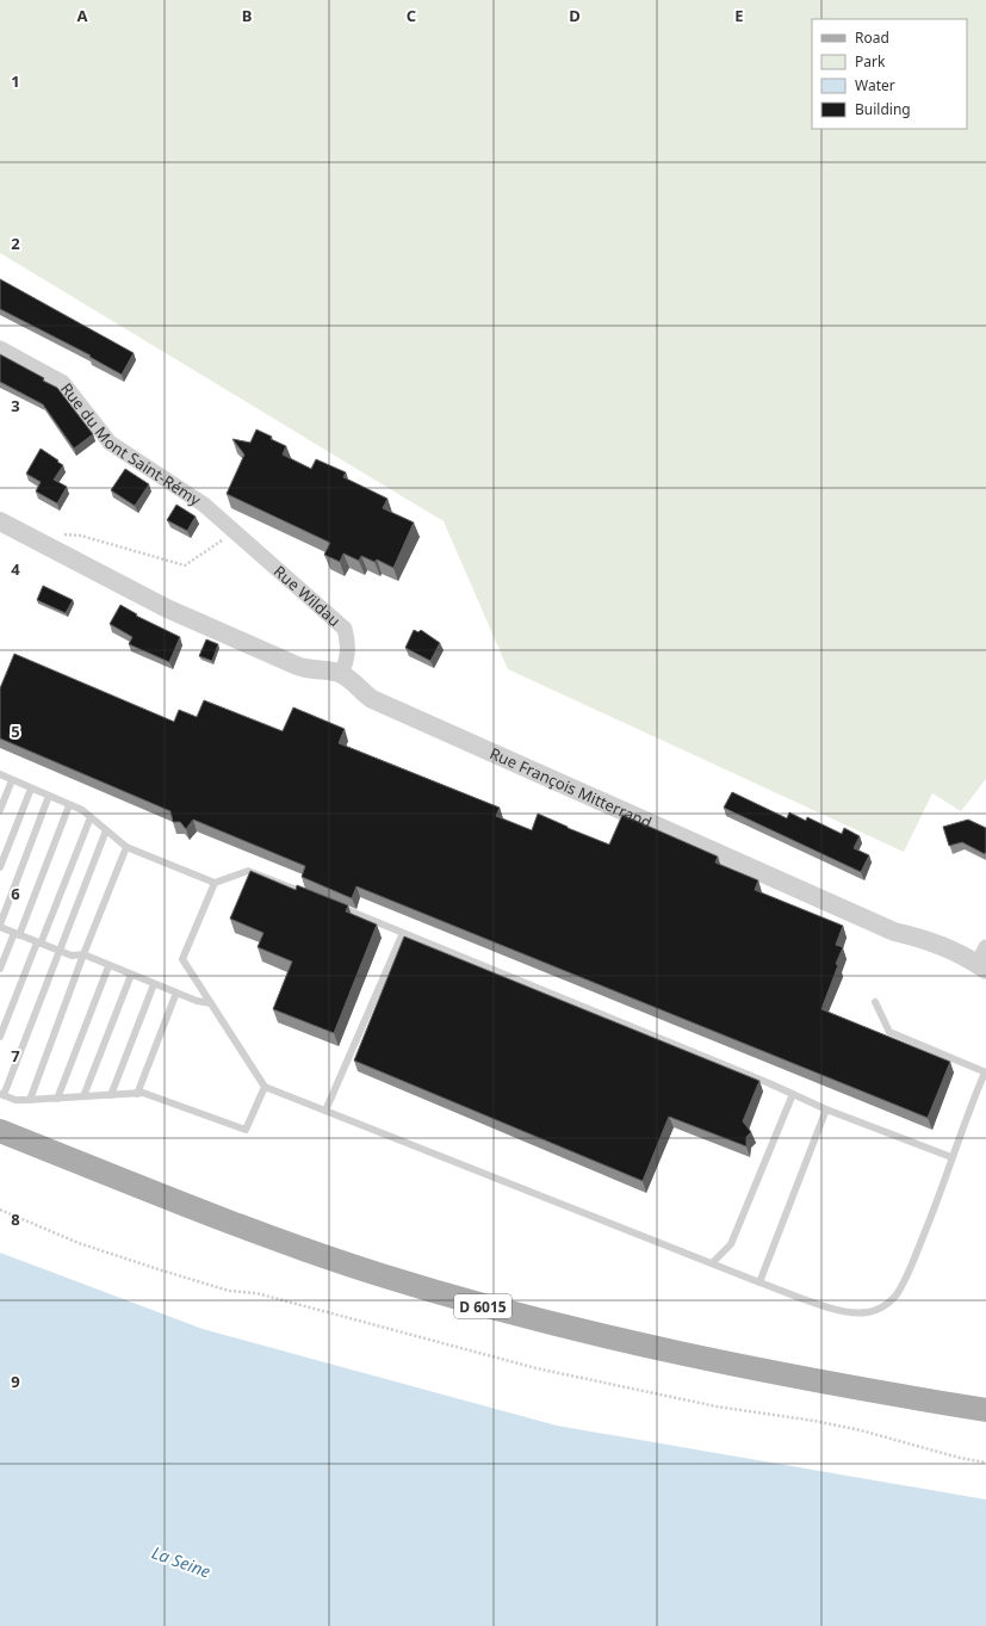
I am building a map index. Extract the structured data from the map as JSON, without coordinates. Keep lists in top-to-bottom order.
{
  "streets": {
    "main road": ["D 6015"],
    "street": ["Rue du Mont Saint-Rémy", "Rue Wildau", "Rue François Mitterrand"]
  },
  "crossings": [
    ["Rue du Mont Saint-Rémy", "Rue Wildau"],
    ["Rue Wildau", "Rue François Mitterrand"]
  ],
  "water": ["La Seine"],
  "legend": [
    "Road",
    "Park",
    "Water",
    "Building"
  ],
  "grid": {
    "columns": [
      "A",
      "B",
      "C",
      "D",
      "E"
    ],
    "rows": [
      "1",
      "2",
      "3",
      "4",
      "5",
      "6",
      "7",
      "8",
      "9"
    ]
  }
}
